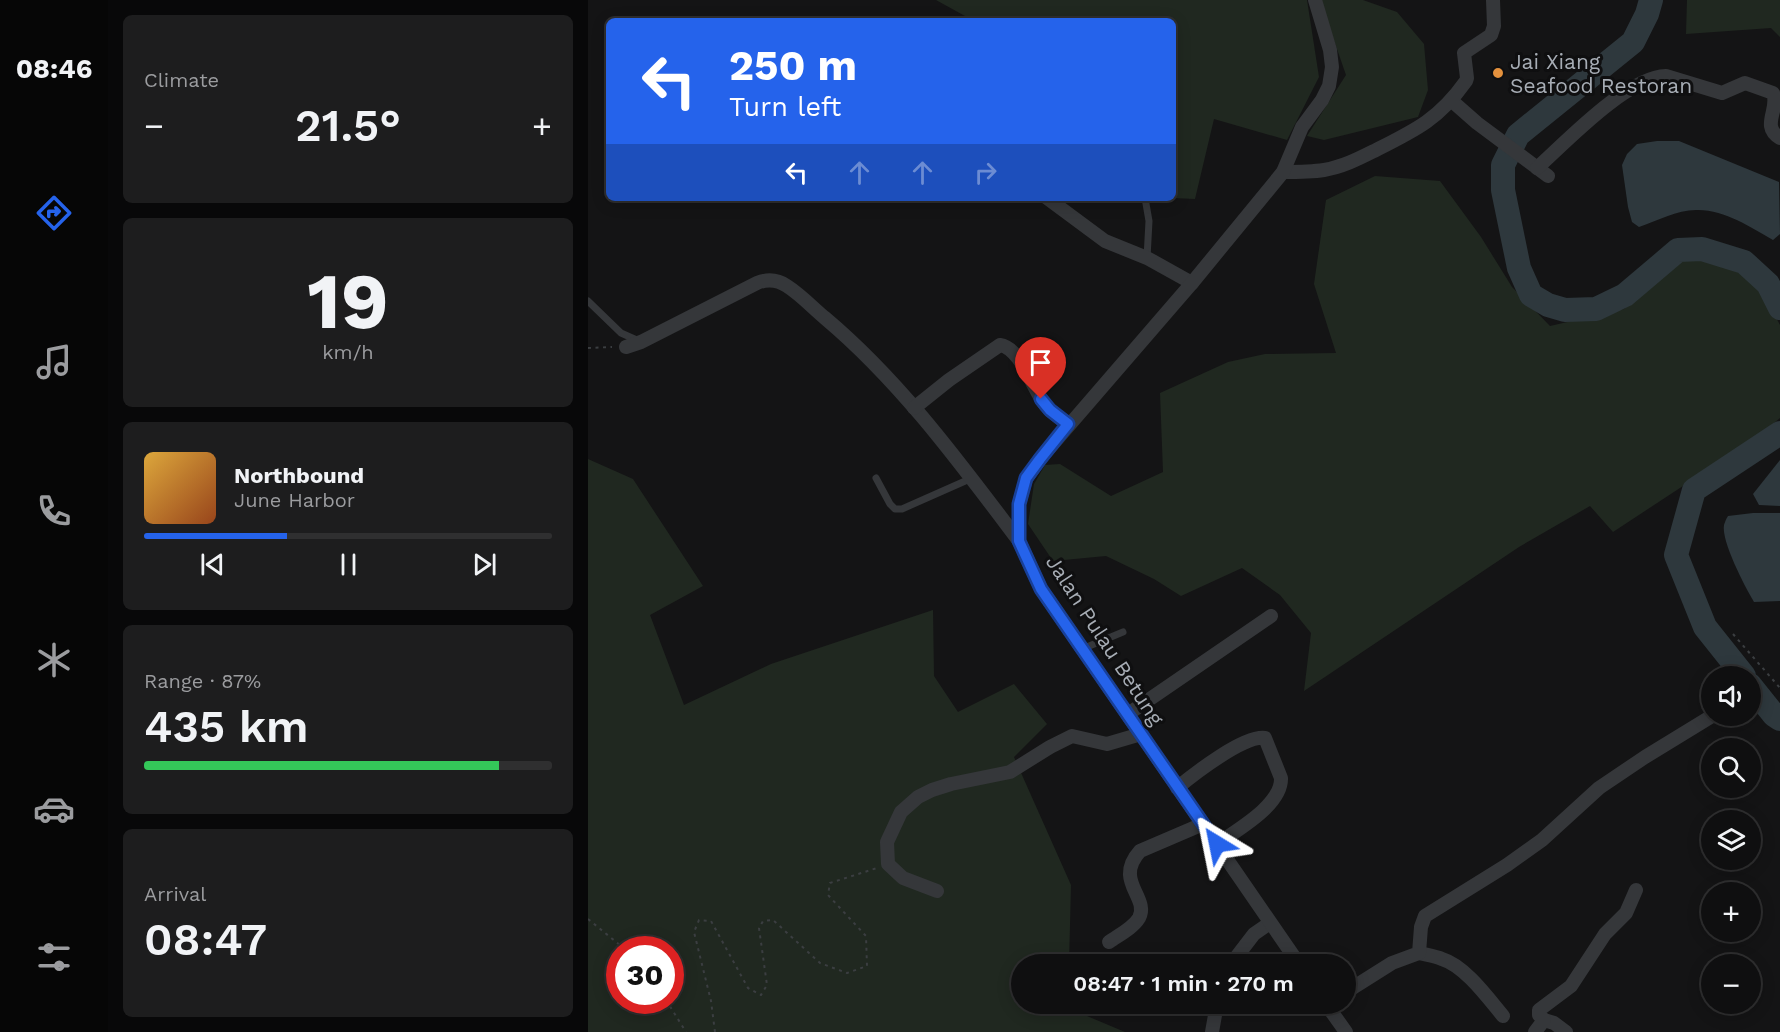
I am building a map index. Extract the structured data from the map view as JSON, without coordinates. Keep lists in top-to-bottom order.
{
  "streets": {
    "street": ["Jalan Pulau Betung"]
  },
  "places": ["Jai Xiang Seafood Restoran"],
  "page": {
    "tabs": "08:46",
    "tile": [
      "Climate",
      ["19", "km/h"],
      ["Range · 87%", "435 km"],
      ["Arrival", "08:47"]
    ],
    "turn": ["250 m", "Turn left"],
    "heat": ["−", "21.5°", "+"],
    "song": ["Northbound", "June Harbor"],
    "map_buttons": ["+", "−"],
    "limit": "30",
    "trip": "08:47 · 1 min · 270 m"
  }
}
